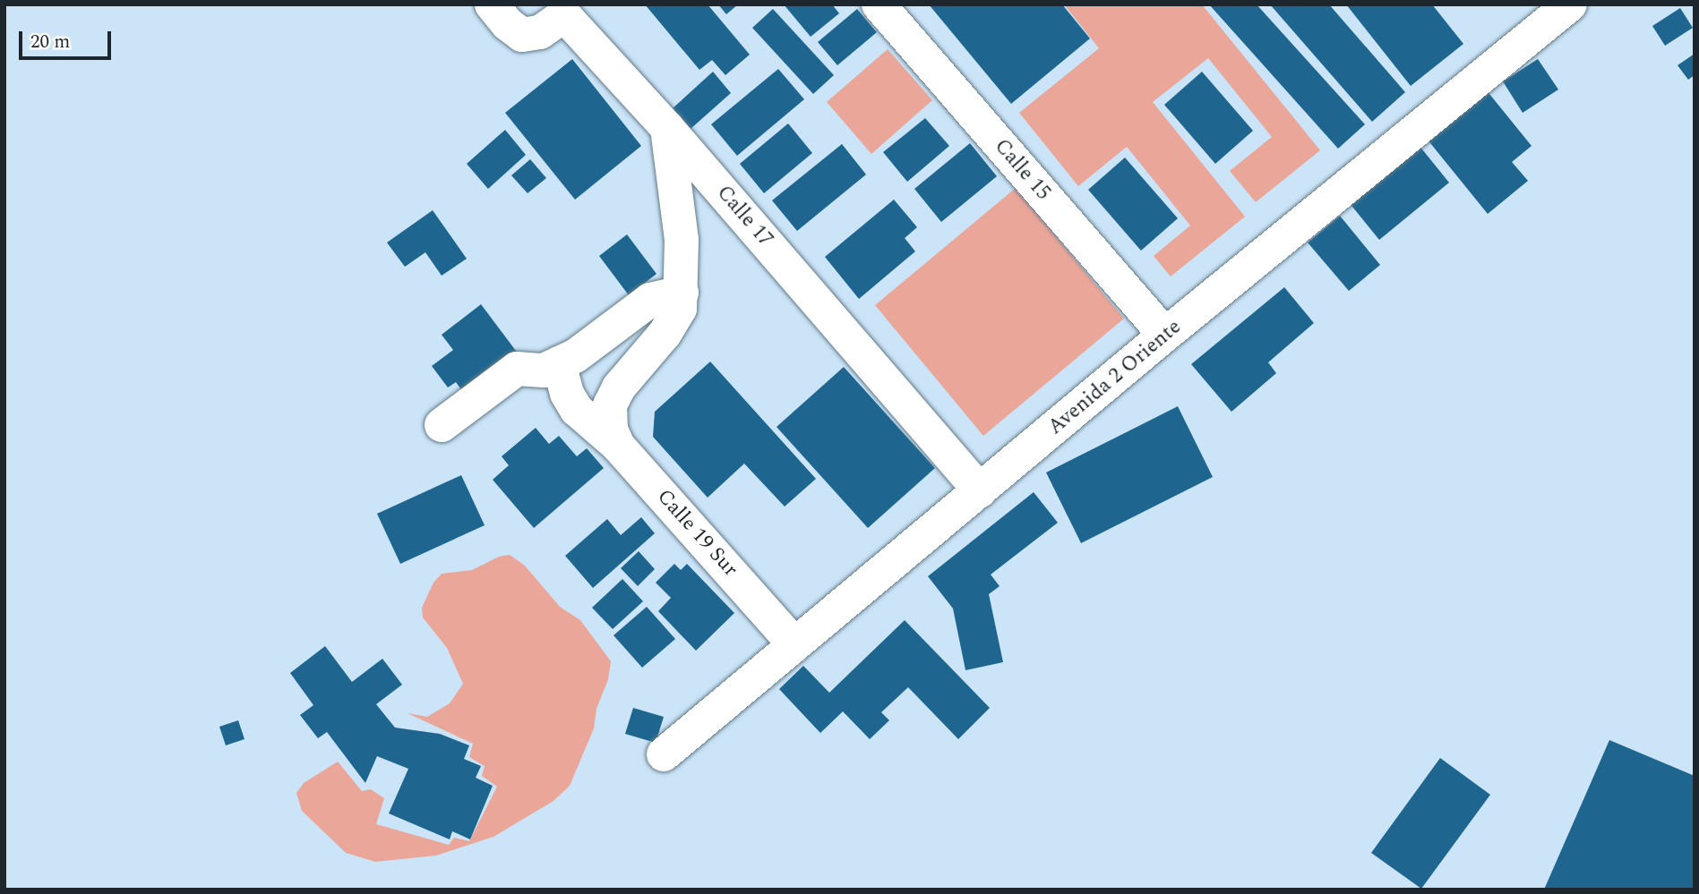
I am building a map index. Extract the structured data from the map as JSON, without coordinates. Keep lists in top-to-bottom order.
{
  "streets": {
    "street": [
      "Calle 15",
      "Calle 17",
      "Avenida 2 Oriente",
      "Calle 19 Sur"
    ]
  },
  "crossings": [
    ["Calle 15", "Avenida 2 Oriente"],
    ["Calle 17", "Avenida 2 Oriente"],
    ["Avenida 2 Oriente", "Calle 19 Sur"]
  ],
  "scale_bar": "20 m"
}
